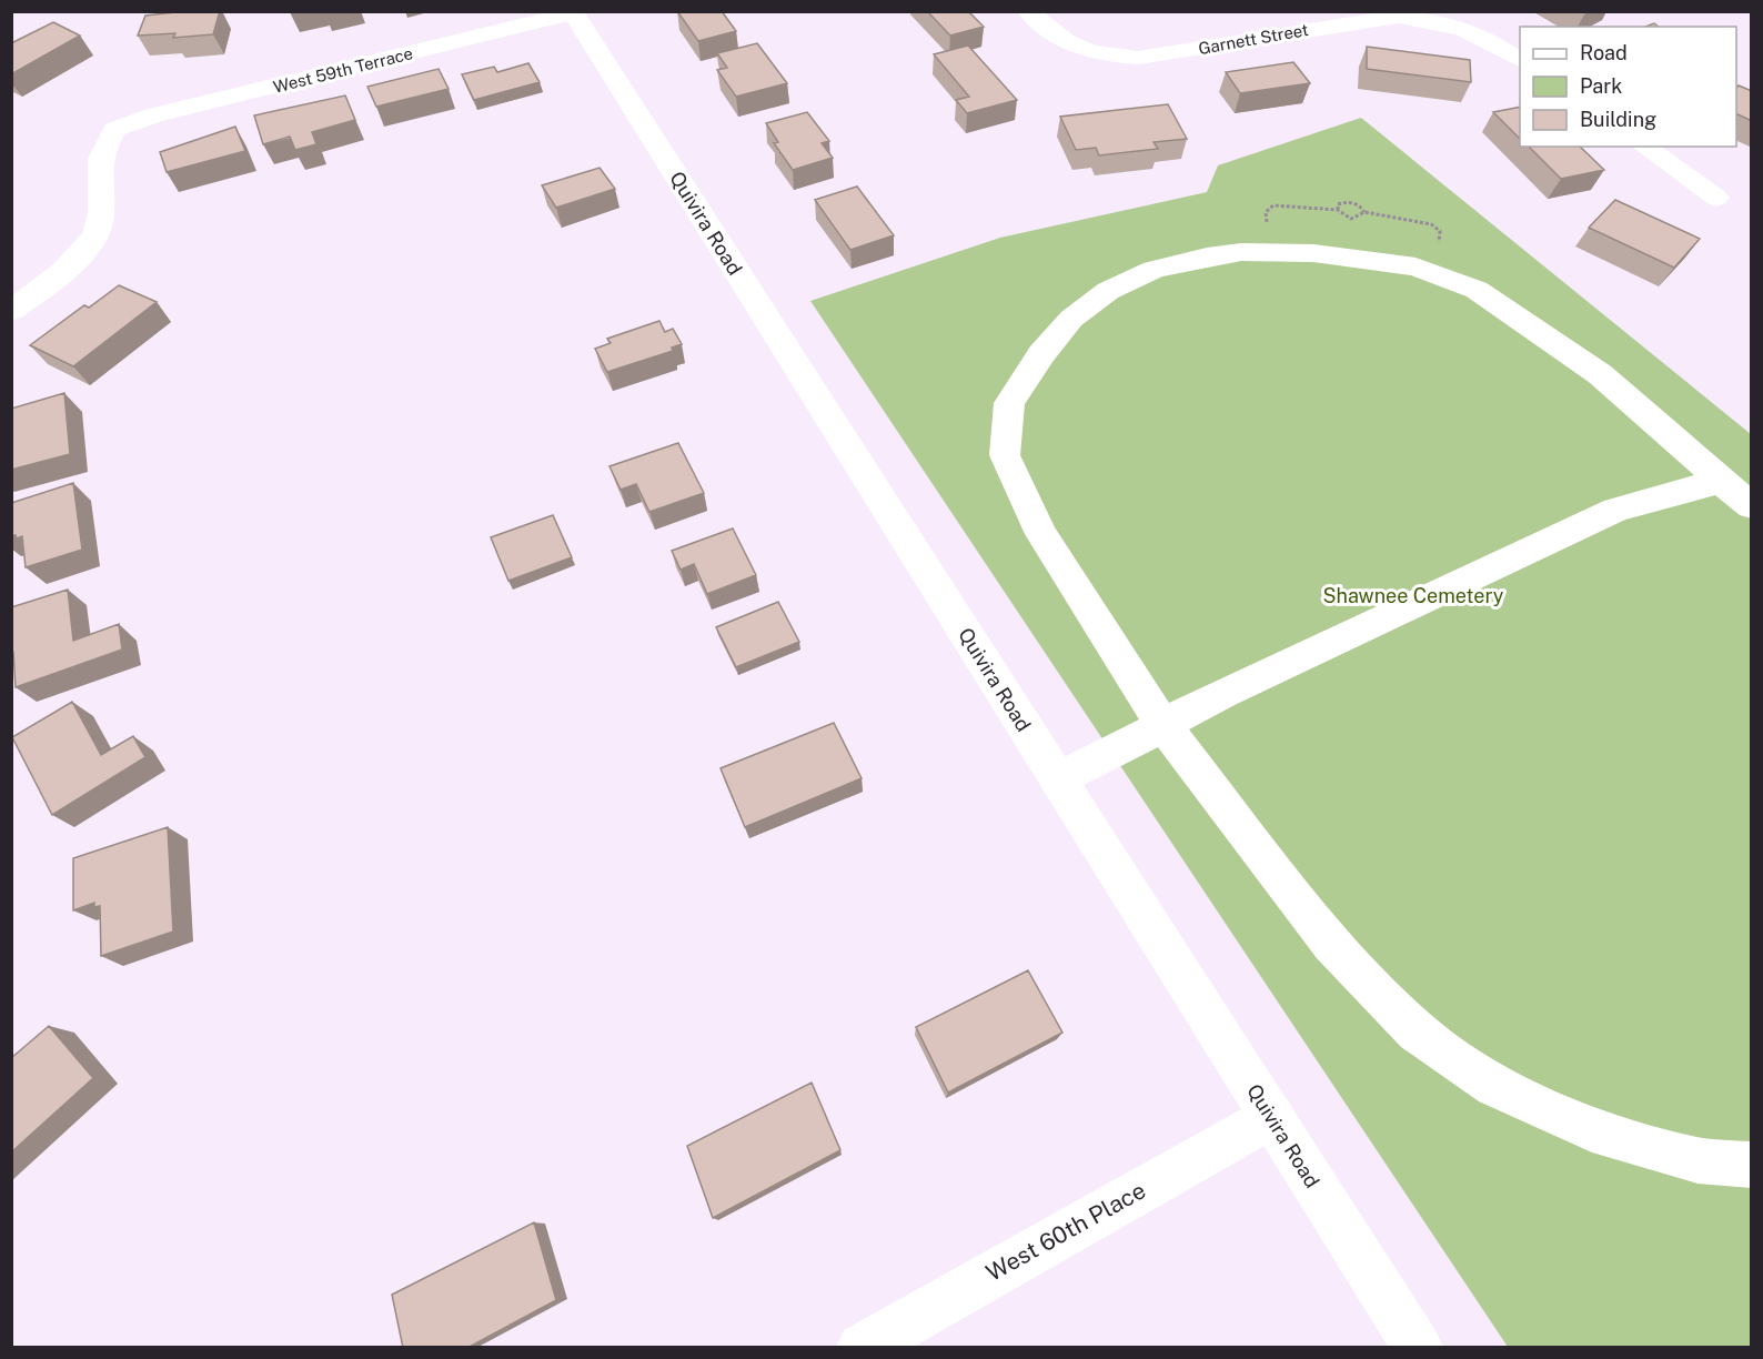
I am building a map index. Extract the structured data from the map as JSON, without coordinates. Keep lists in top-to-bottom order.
{
  "streets": {
    "street": [
      "Garnett Street",
      "West 59th Terrace",
      "Quivira Road",
      "West 60th Place"
    ]
  },
  "crossings": [
    ["West 59th Terrace", "Quivira Road"],
    ["Quivira Road", "West 60th Place"]
  ],
  "parks": ["Shawnee Cemetery"],
  "legend": ["Road", "Park", "Building"]
}
